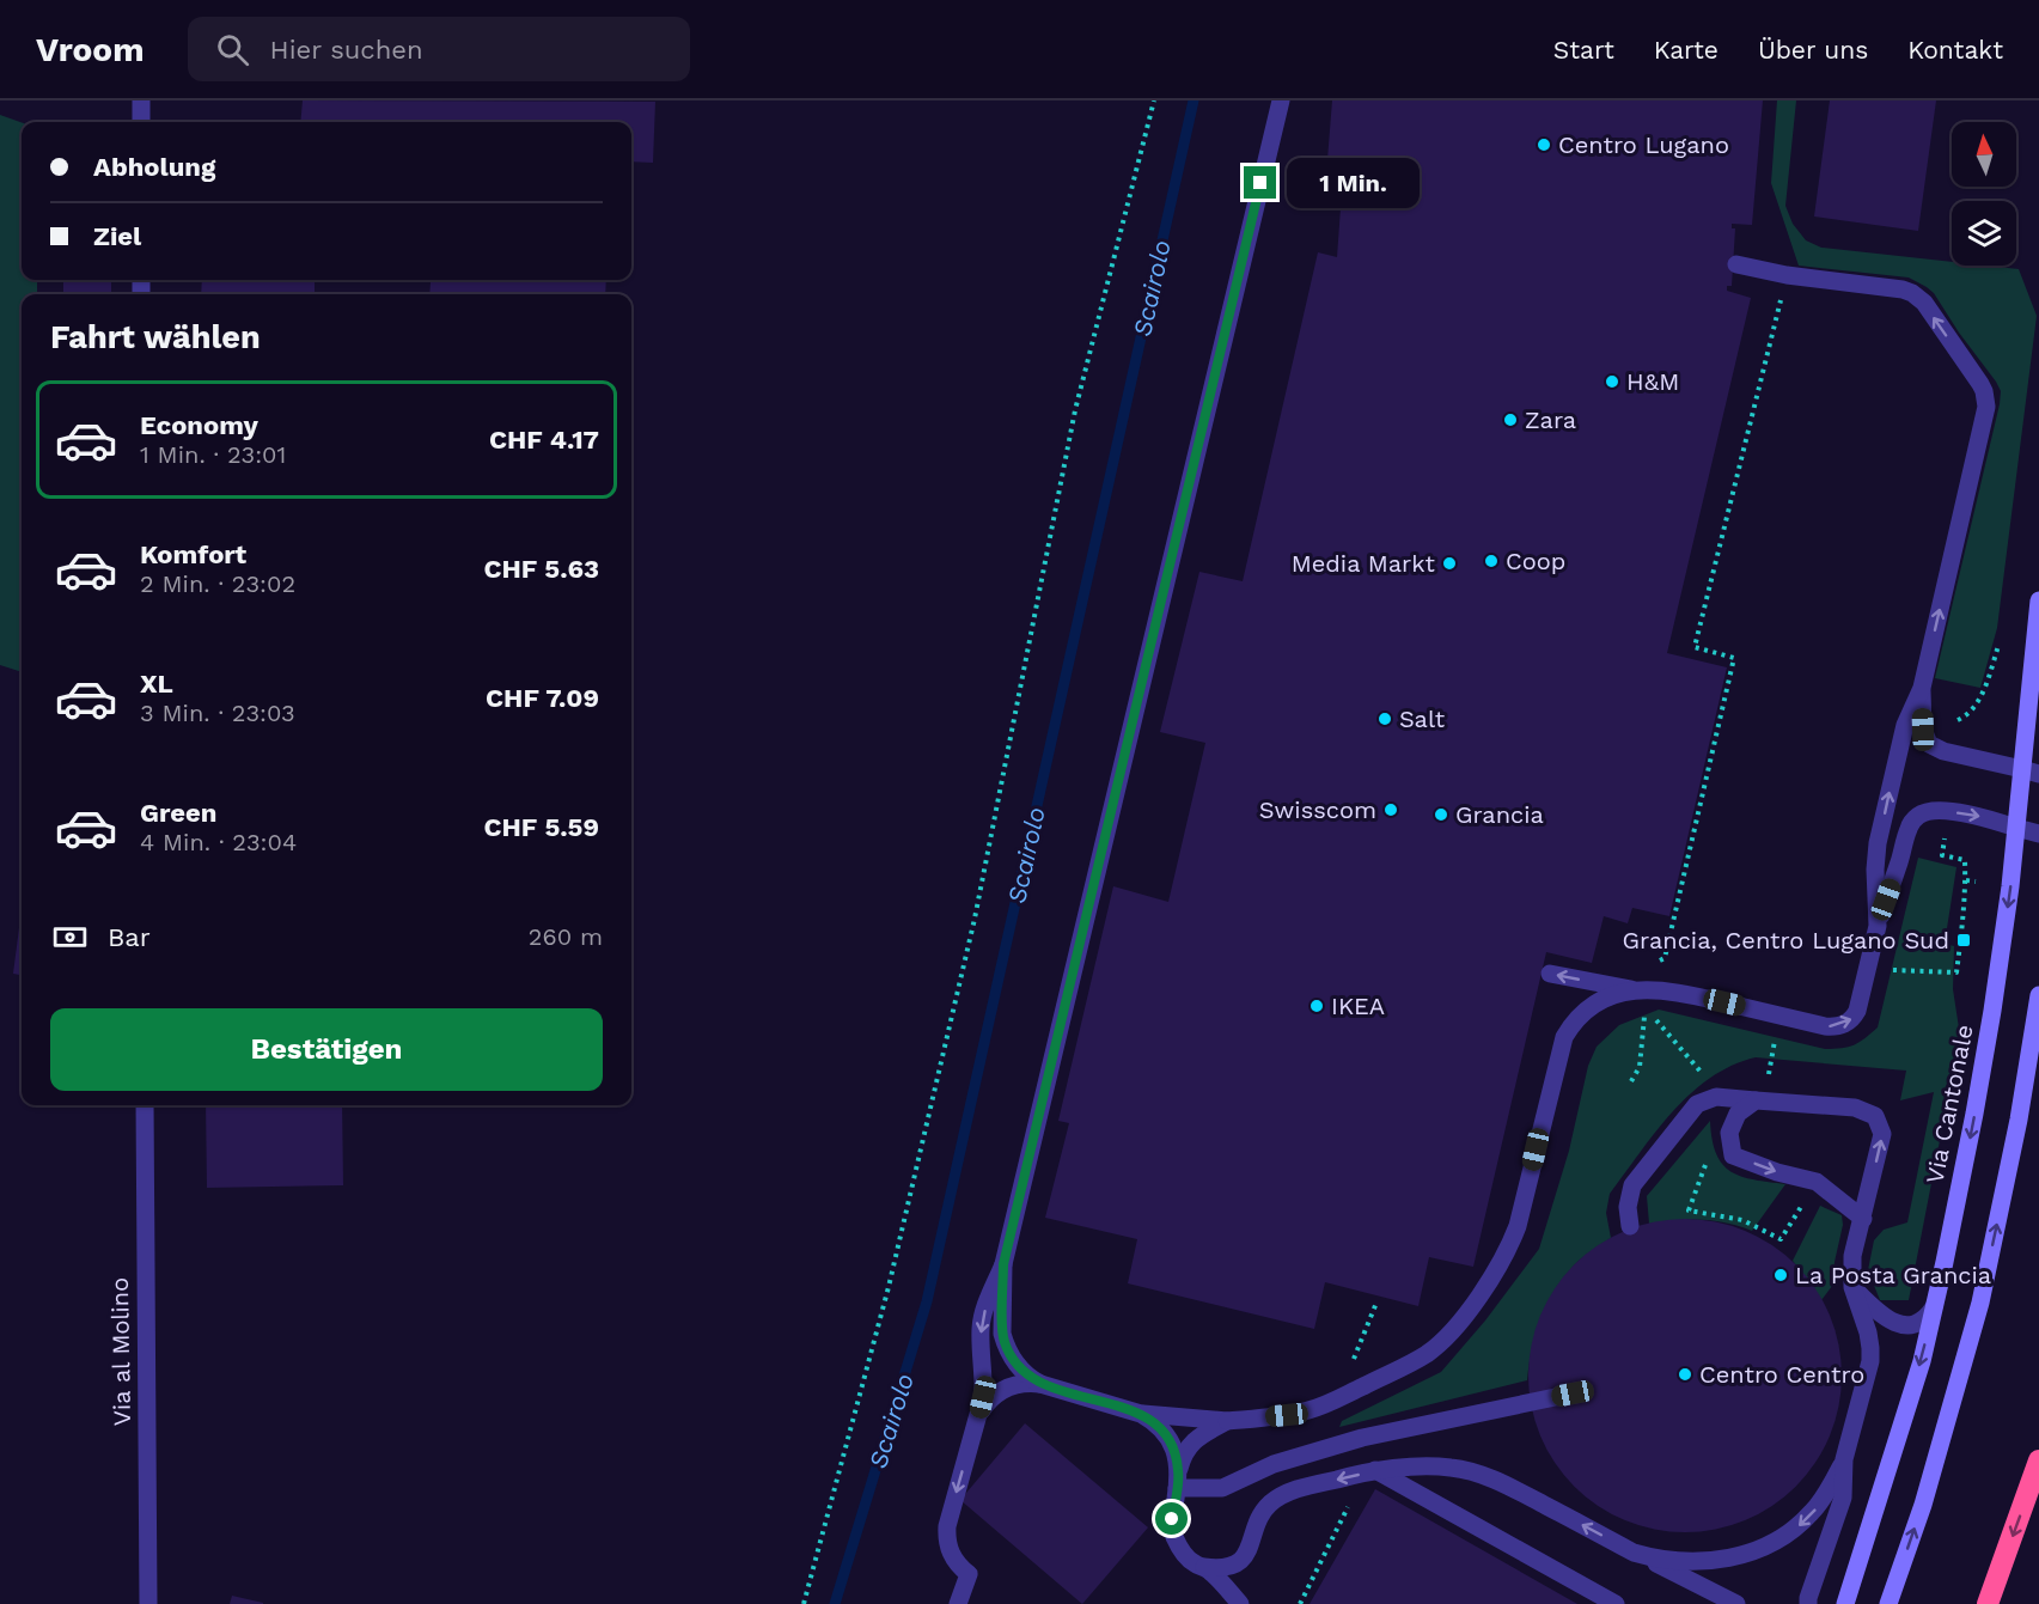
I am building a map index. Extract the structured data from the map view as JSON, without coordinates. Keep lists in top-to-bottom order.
{
  "streets": {
    "main road": ["Via Cantonale"],
    "street": ["Via al Molino"]
  },
  "water": ["Scairolo"],
  "places": {
    "other": [
      "Centro Lugano",
      "H&M",
      "Zara",
      "Coop",
      "Media Markt",
      "Salt",
      "Swisscom",
      "Grancia",
      "IKEA",
      "La Posta Grancia",
      "Centro Centro"
    ],
    "transit": ["Grancia, Centro Lugano Sud"]
  },
  "north": "top",
  "page": {
    "header": "Vroom",
    "search": "Hier suchen",
    "nav": [
      "Start",
      "Karte",
      "Über uns",
      "Kontakt"
    ],
    "banner": ["Abholung", "Ziel"],
    "bubble": "1 Min.",
    "heading": "Fahrt wählen",
    "list": [
      {
        "name": "Economy",
        "note": "1 Min. · 23:01",
        "value": "CHF 4.17"
      },
      {
        "name": "Komfort",
        "note": "2 Min. · 23:02",
        "value": "CHF 5.63"
      },
      {
        "name": "XL",
        "note": "3 Min. · 23:03",
        "value": "CHF 7.09"
      },
      {
        "name": "Green",
        "note": "4 Min. · 23:04",
        "value": "CHF 5.59"
      }
    ],
    "pay": ["Bar", "260 m"],
    "buttons": "Bestätigen"
  }
}
